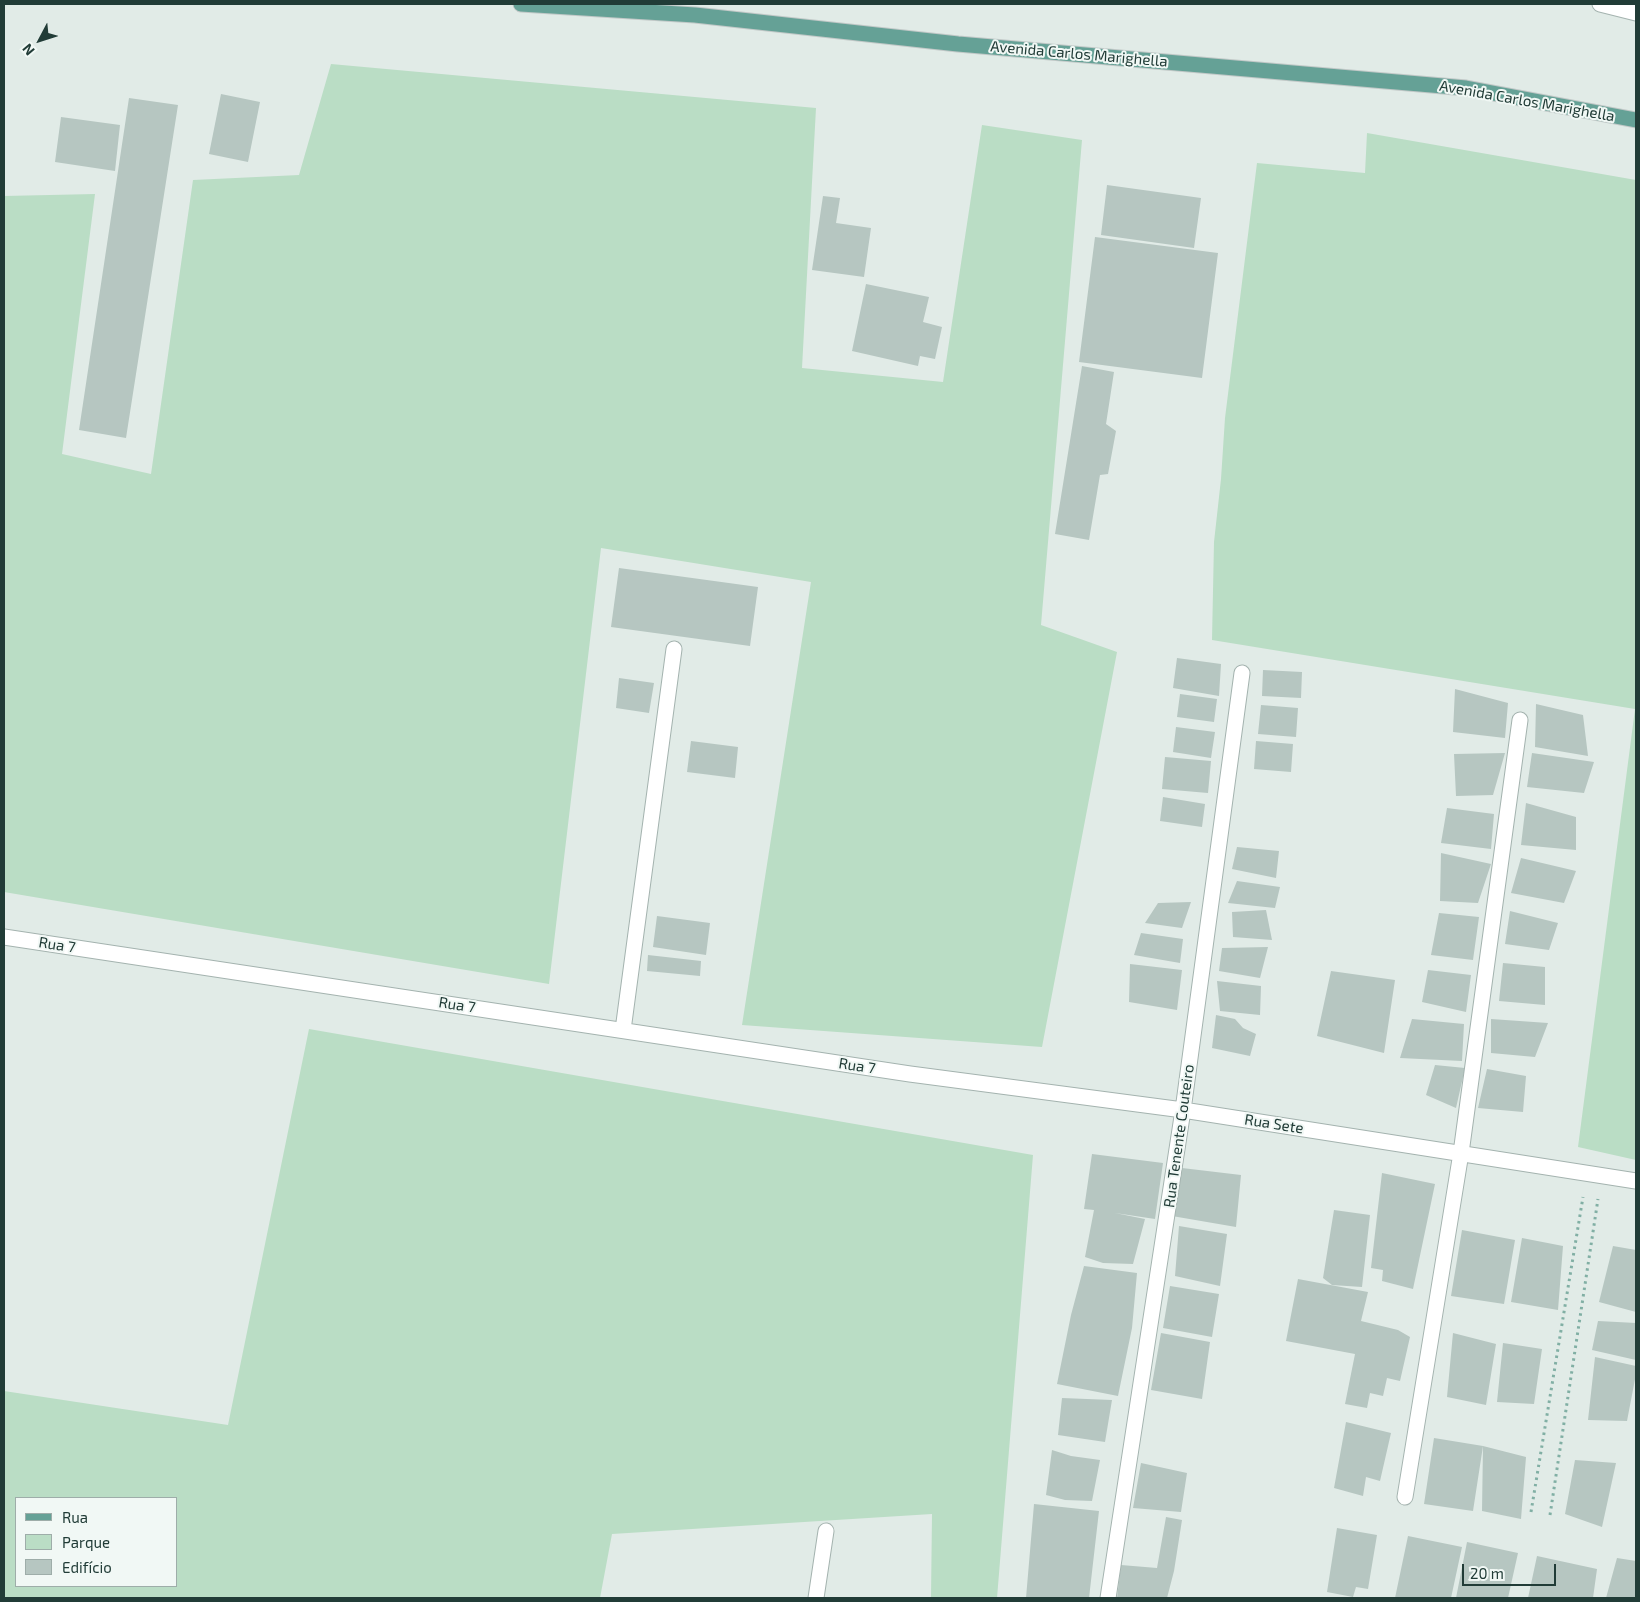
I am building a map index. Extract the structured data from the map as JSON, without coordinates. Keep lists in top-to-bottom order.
{
  "streets": {
    "main road": ["Avenida Carlos Marighella"],
    "street": ["Rua 7", "Rua Sete", "Rua Tenente Couteiro"]
  },
  "crossings": [
    ["Rua 7", "Rua Sete"],
    ["Rua Sete", "Rua Tenente Couteiro"]
  ],
  "legend": ["Rua", "Parque", "Edifício"],
  "scale_bar": "20 m",
  "north": "bottom left"
}
